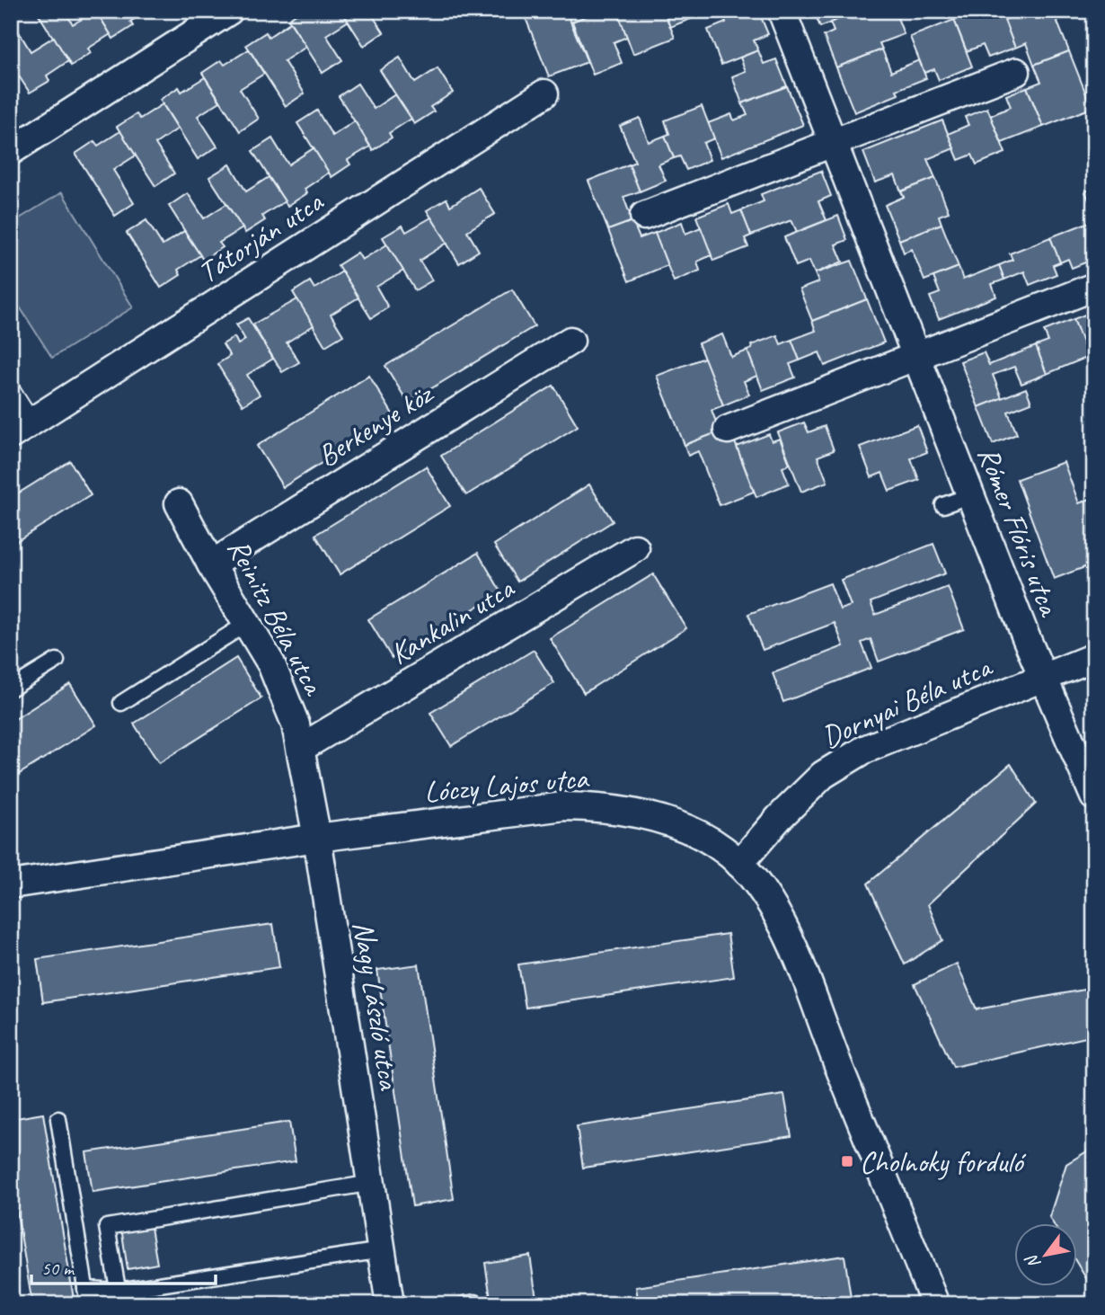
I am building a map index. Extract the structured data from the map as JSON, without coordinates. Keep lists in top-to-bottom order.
{
  "streets": {
    "street": [
      "Tátorján utca",
      "Berkenye köz",
      "Rómer Flóris utca",
      "Reinitz Béla utca",
      "Kankalin utca",
      "Dornyai Béla utca",
      "Lóczy Lajos utca",
      "Nagy László utca"
    ]
  },
  "crossings": [
    ["Berkenye köz", "Reinitz Béla utca"],
    ["Rómer Flóris utca", "Dornyai Béla utca"],
    ["Reinitz Béla utca", "Kankalin utca"],
    ["Reinitz Béla utca", "Lóczy Lajos utca"],
    ["Reinitz Béla utca", "Nagy László utca"],
    ["Dornyai Béla utca", "Lóczy Lajos utca"],
    ["Lóczy Lajos utca", "Nagy László utca"]
  ],
  "places": {
    "transit": ["Cholnoky forduló"]
  },
  "scale_bar": "50 m",
  "north": "bottom left"
}
